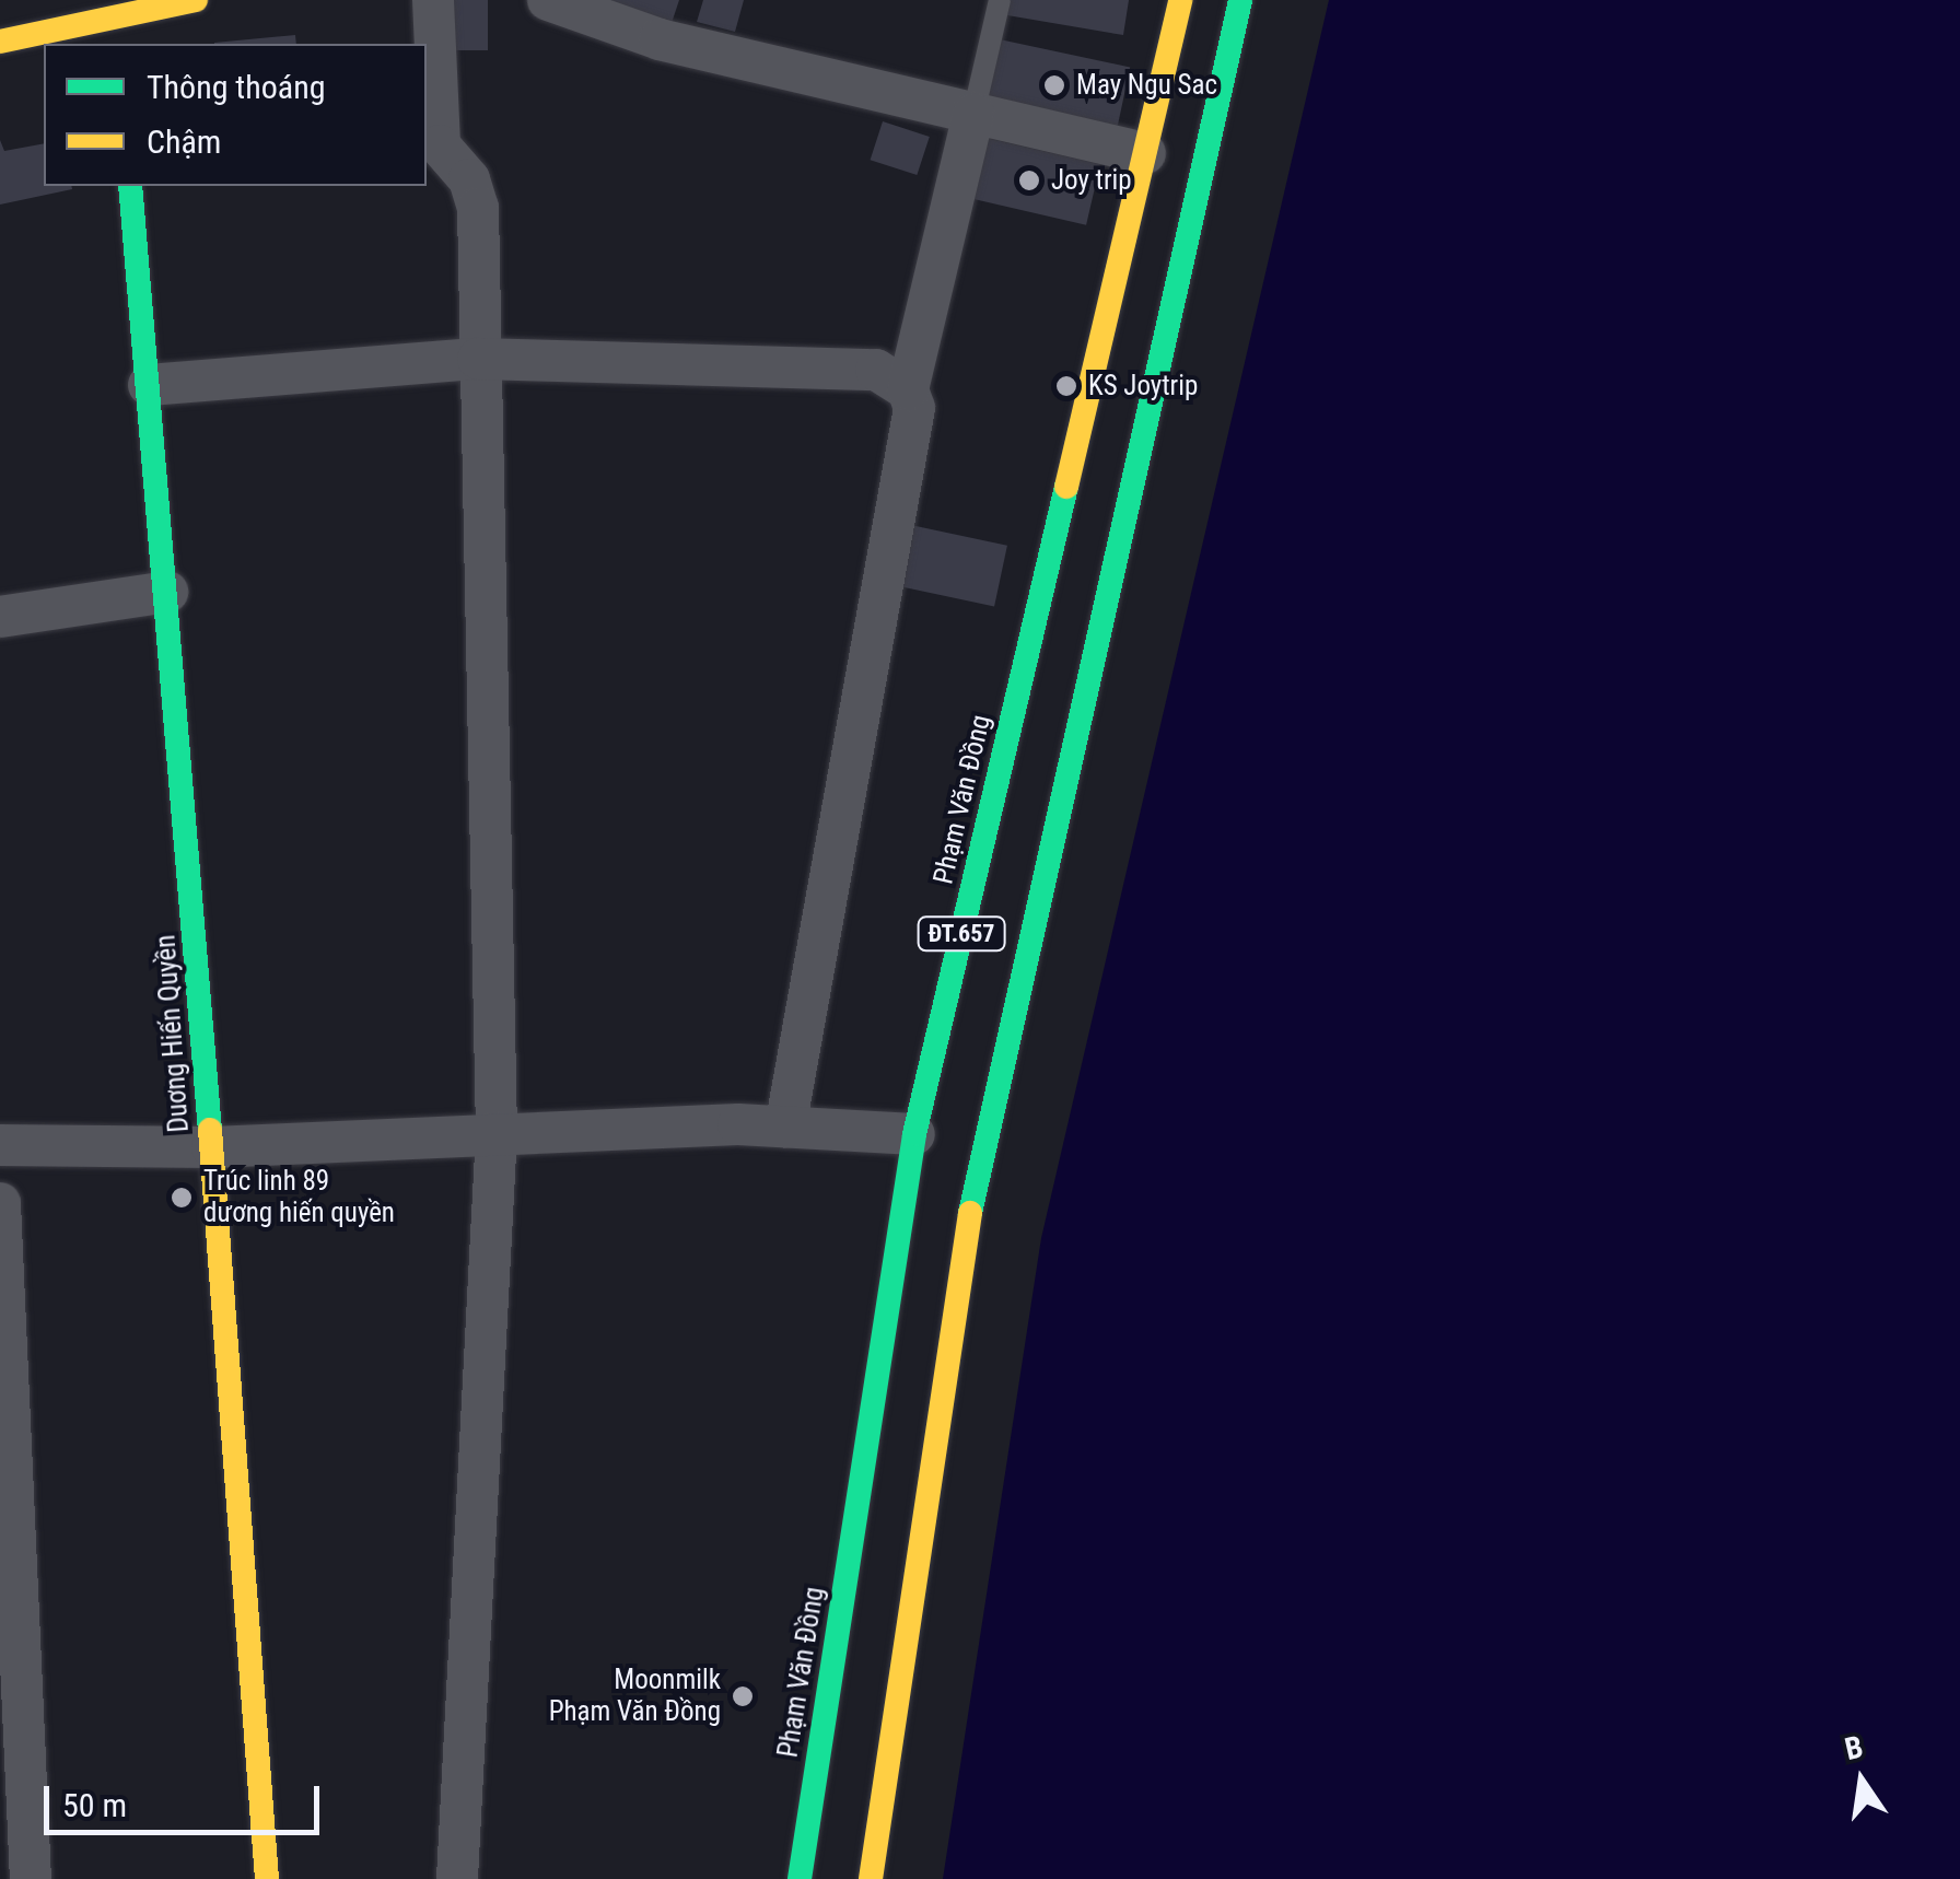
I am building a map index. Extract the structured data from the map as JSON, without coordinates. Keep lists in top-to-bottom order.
{
  "streets": {
    "main road": ["Phạm Văn Đồng", "ĐT.657", "Duơng Hiến Quyền"]
  },
  "places": [
    "May Ngu Sac",
    "Joy trip",
    "KS Joytrip",
    "Trúc linh 89 dương hiến quyền",
    "Moonmilk Phạm Văn Đồng"
  ],
  "legend": ["Thông thoáng", "Chậm"],
  "scale_bar": "50 m",
  "north": "top"
}
